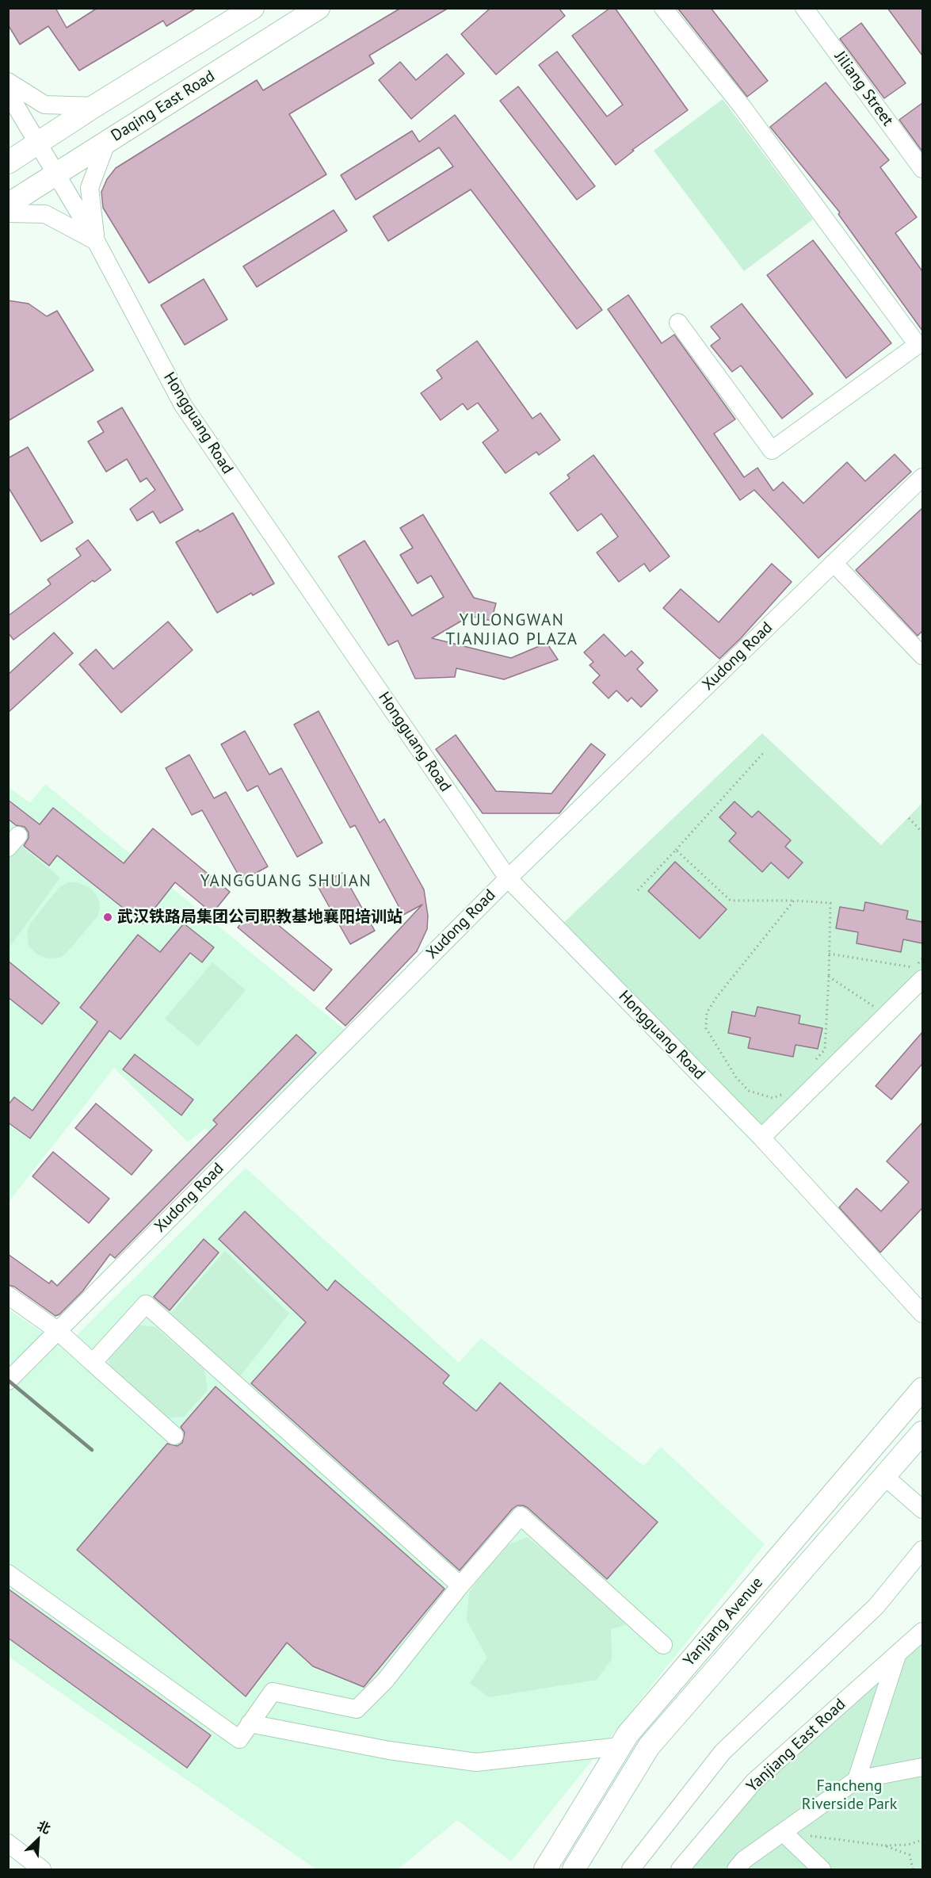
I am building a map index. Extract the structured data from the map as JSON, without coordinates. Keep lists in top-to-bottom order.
{
  "streets": {
    "main road": ["Daqing East Road", "Yanjiang Avenue"],
    "street": [
      "Jiliang Street",
      "Hongguang Road",
      "Xudong Road",
      "Yanjiang East Road"
    ]
  },
  "crossings": [
    ["Daqing East Road", "Hongguang Road"],
    ["Hongguang Road", "Xudong Road"]
  ],
  "districts": ["YULONGWAN TIANJIAO PLAZA", "YANGGUANG SHUIAN"],
  "parks": ["Fancheng Riverside Park"],
  "places": ["武汉铁路局集团公司职教基地襄阳培训站"],
  "north": "top right"
}
